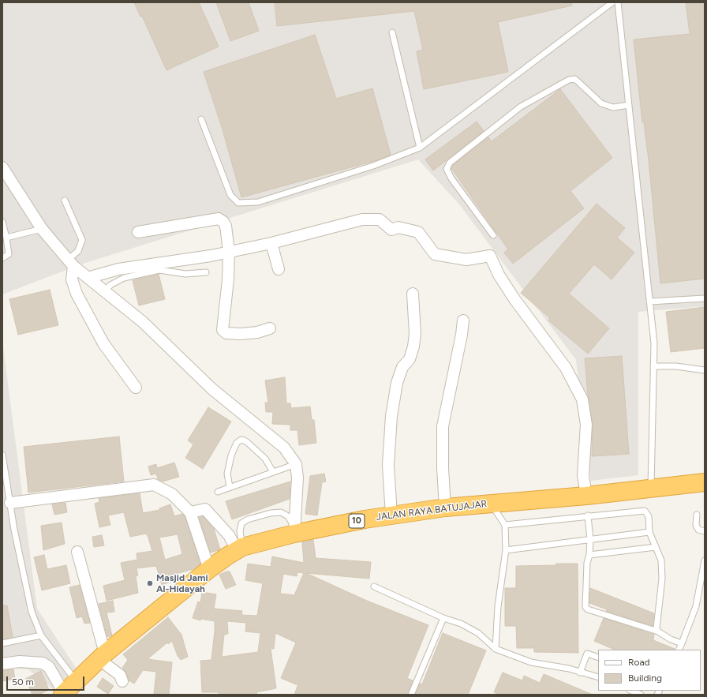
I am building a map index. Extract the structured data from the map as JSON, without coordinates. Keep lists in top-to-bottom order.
{
  "streets": {
    "highway": ["JALAN RAYA BATUJAJAR", "10"]
  },
  "places": ["Masjid Jami Al-Hidayah"],
  "legend": ["Road", "Building"],
  "scale_bar": "50 m"
}
